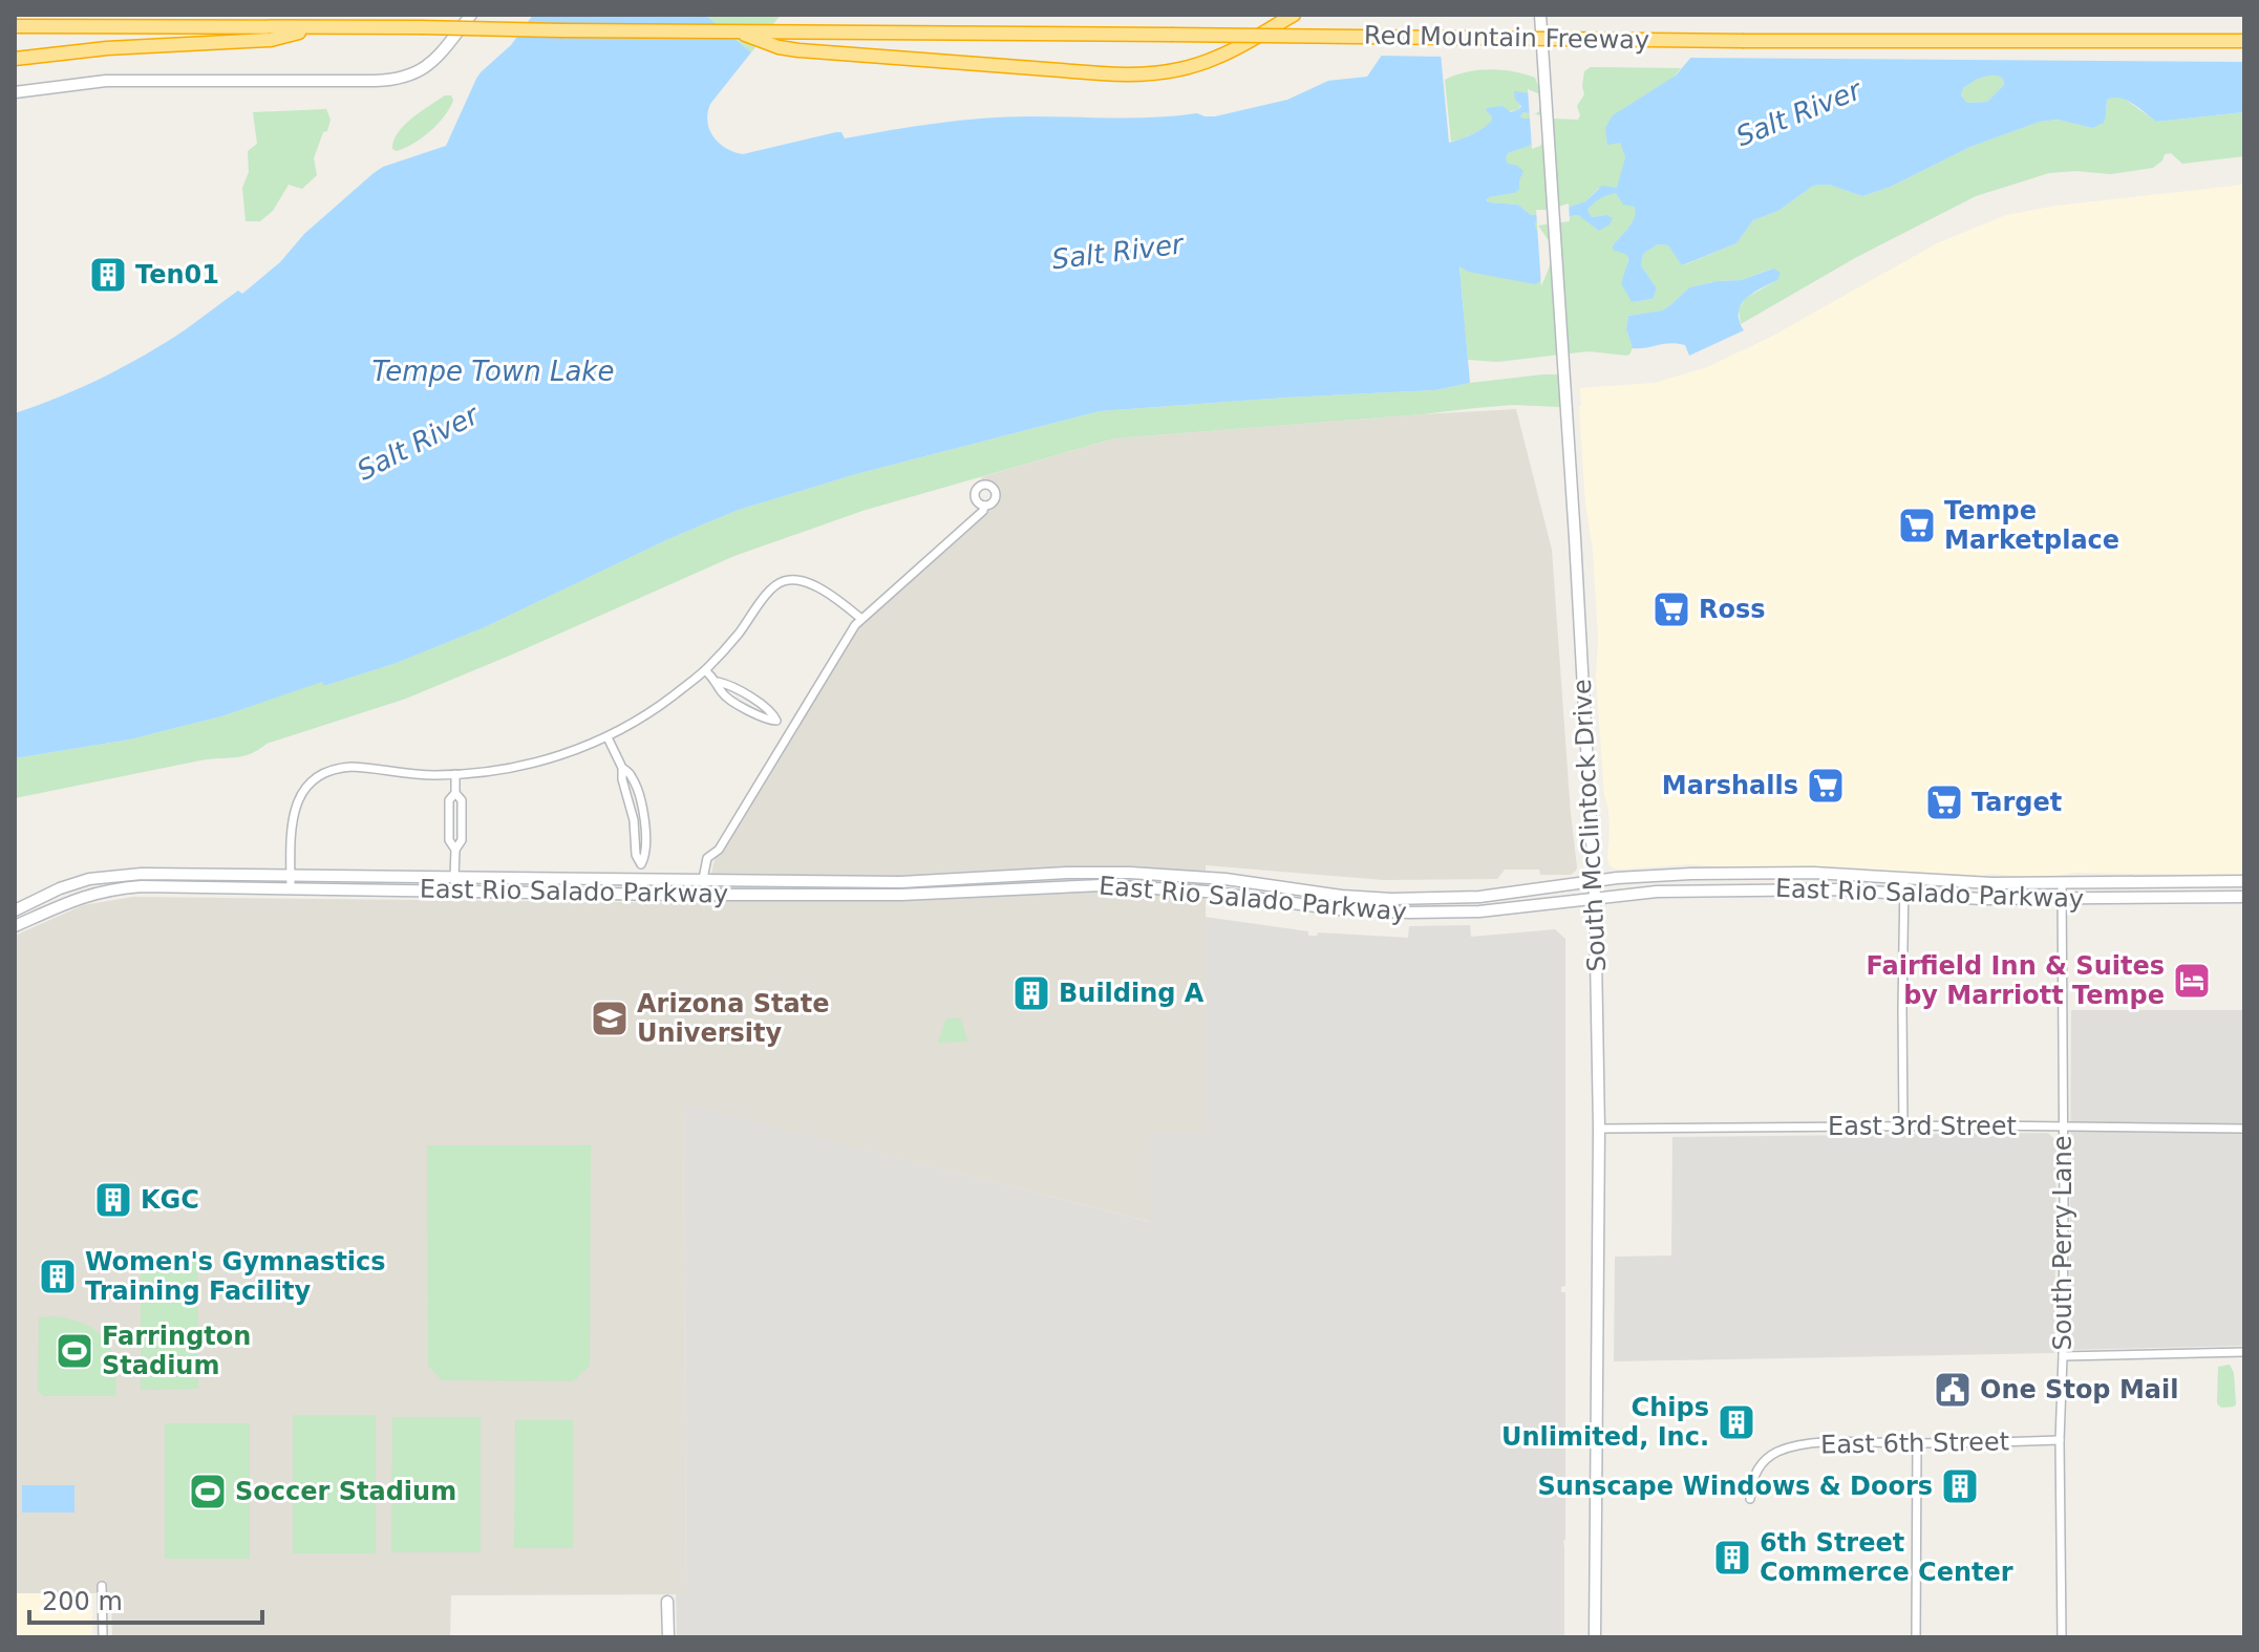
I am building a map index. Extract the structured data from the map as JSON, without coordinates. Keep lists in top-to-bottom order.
{
  "streets": {
    "highway": ["Red Mountain Freeway"],
    "main road": ["South McClintock Drive", "East Rio Salado Parkway"],
    "street": ["East 3rd Street", "South Perry Lane", "East 6th Street"]
  },
  "crossings": [
    ["South McClintock Drive", "East Rio Salado Parkway"],
    ["South McClintock Drive", "East 3rd Street"],
    ["East Rio Salado Parkway", "South Perry Lane"],
    ["East 3rd Street", "South Perry Lane"],
    ["South Perry Lane", "East 6th Street"]
  ],
  "water": ["Salt River", "Tempe Town Lake"],
  "places": {
    "building": [
      "Ten01",
      "Building A",
      "KGC",
      "Women's Gymnastics Training Facility",
      "Chips Unlimited, Inc.",
      "Sunscape Windows & Doors",
      "6th Street Commerce Center"
    ],
    "supermarket": [
      "Tempe Marketplace",
      "Ross",
      "Marshalls",
      "Target"
    ],
    "hotel": ["Fairfield Inn & Suites by Marriott Tempe"],
    "school or university": ["Arizona State University"],
    "sports": ["Farrington Stadium", "Soccer Stadium"],
    "public building": ["One Stop Mail"]
  },
  "scale_bar": "200 m"
}
